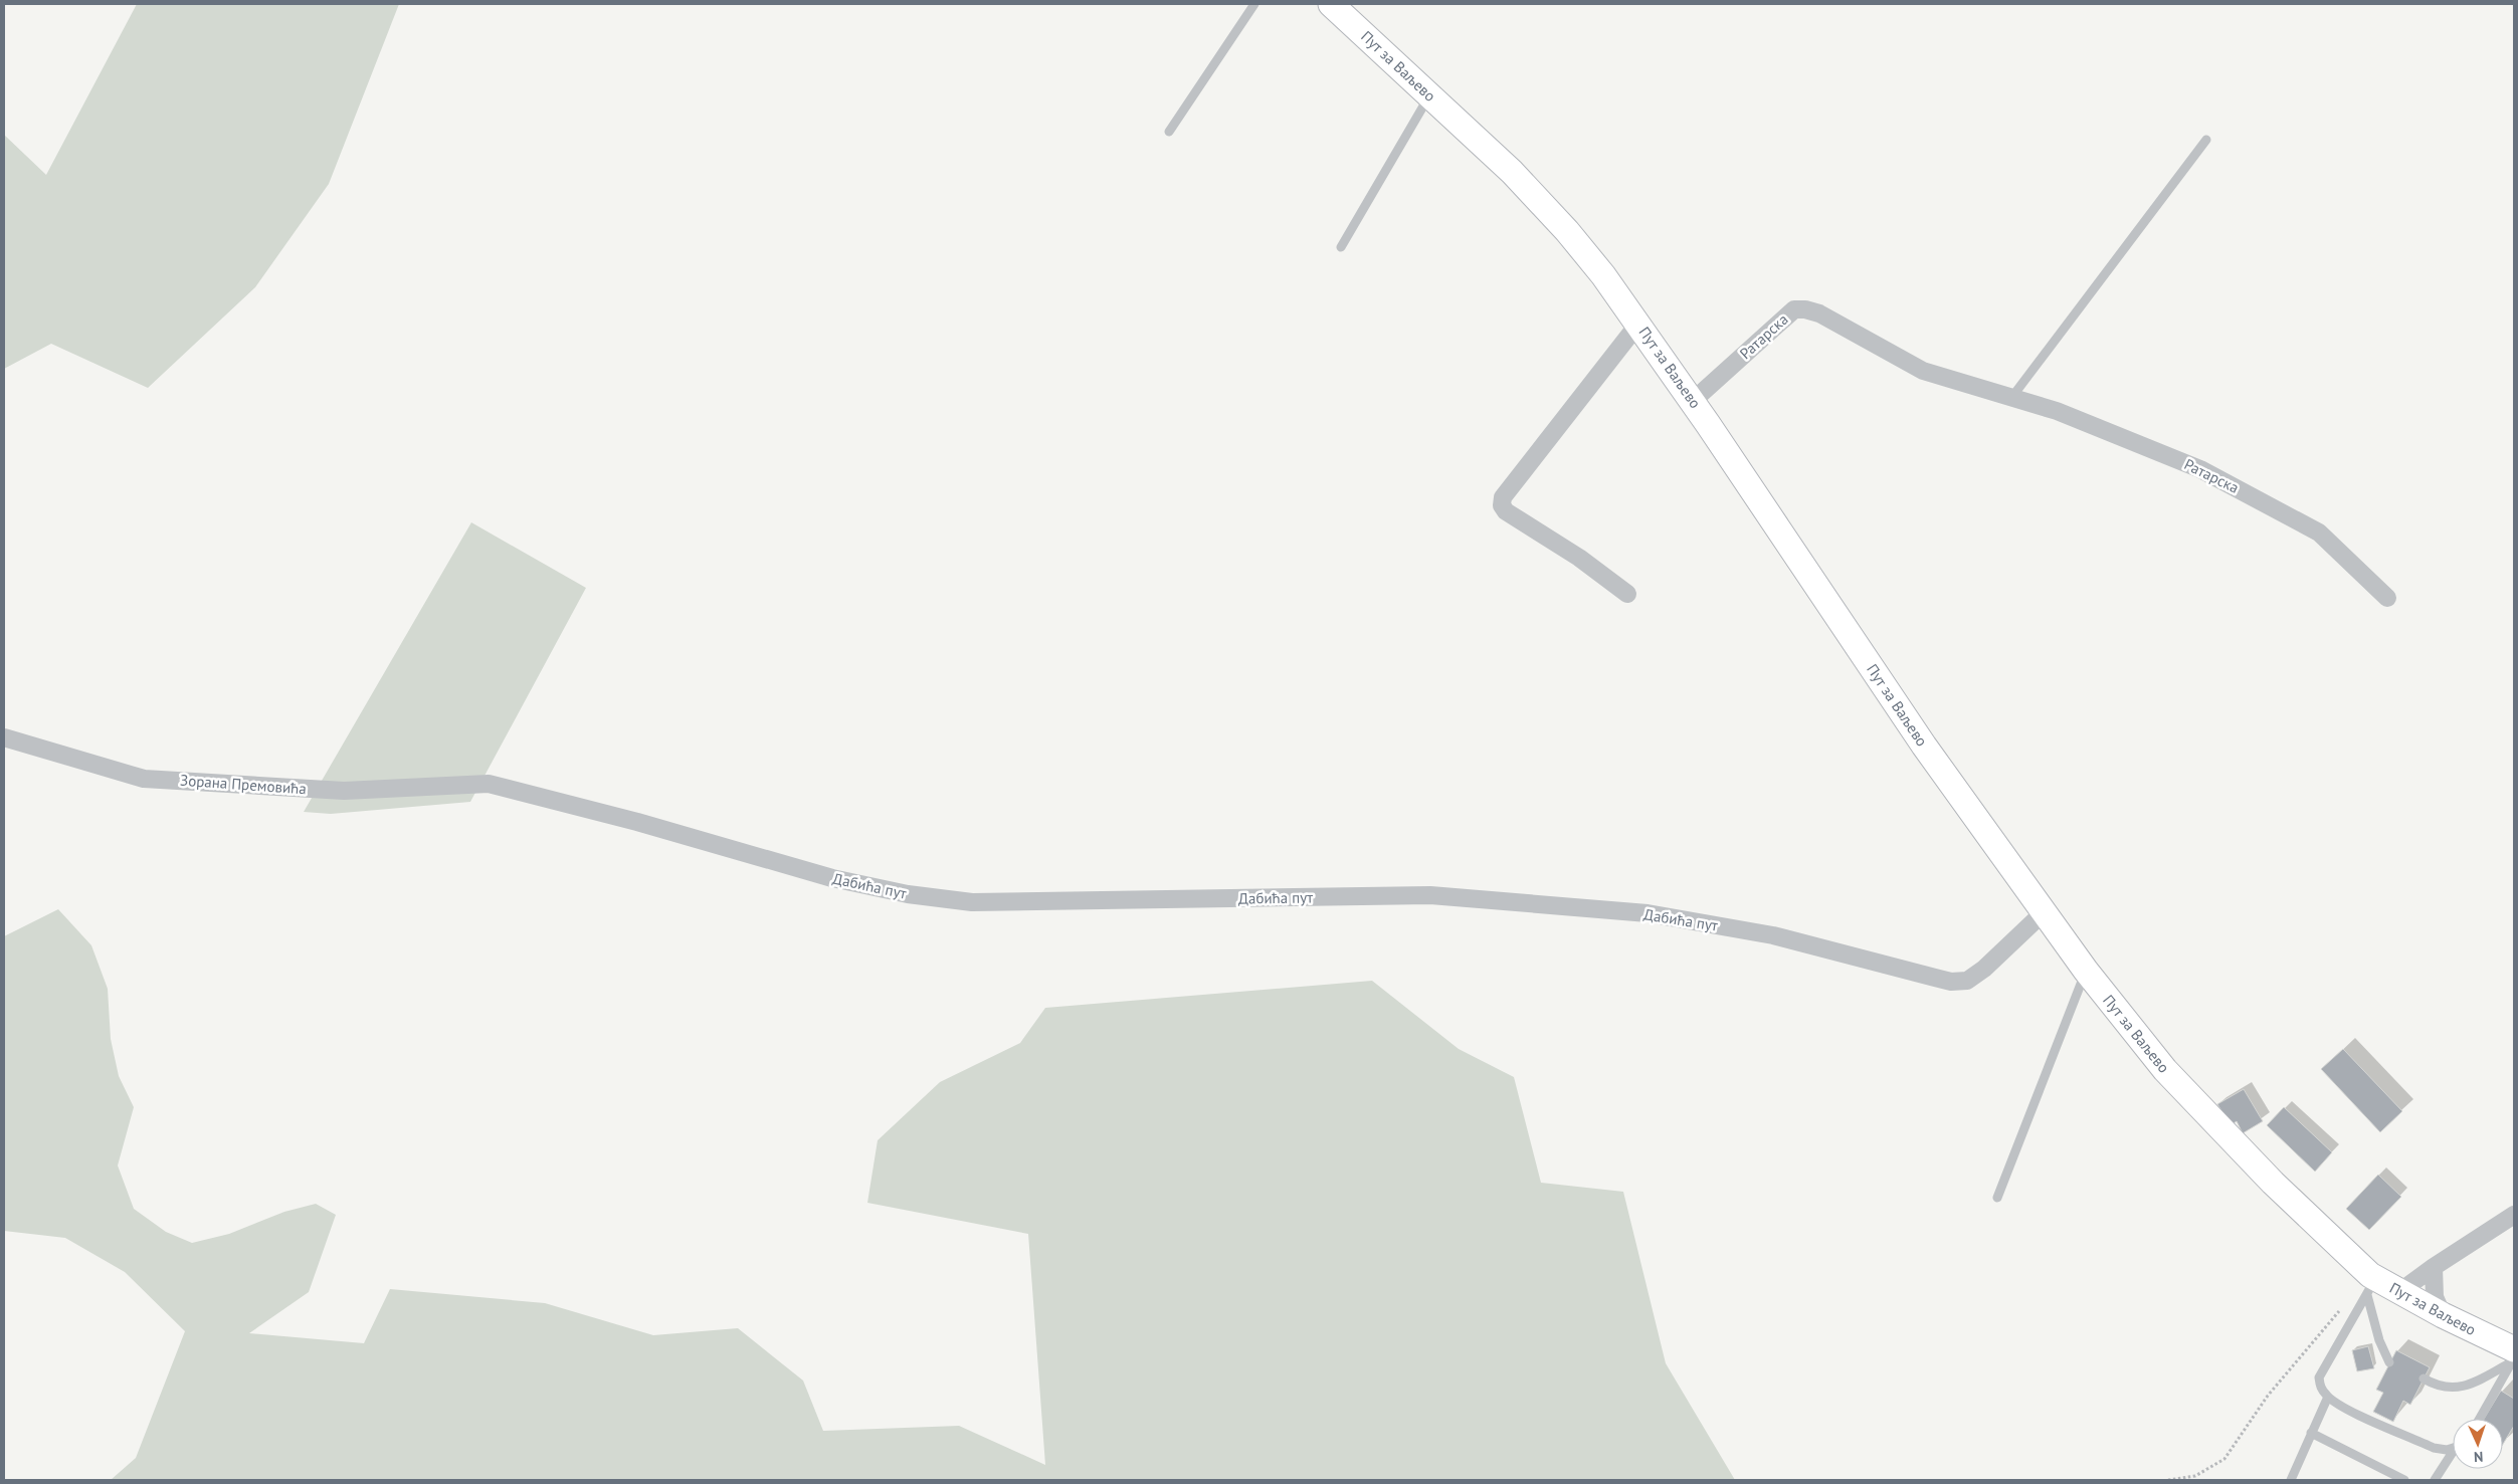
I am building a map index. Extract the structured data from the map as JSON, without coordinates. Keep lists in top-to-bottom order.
{
  "streets": {
    "main road": ["Пут за Ваљево"],
    "street": ["Ратарска", "Зорана Премовића", "Дабића пут"]
  },
  "crossings": [
    ["Пут за Ваљево", "Ратарска"],
    ["Пут за Ваљево", "Дабића пут"],
    ["Зорана Премовића", "Дабића пут"]
  ],
  "north": "bottom"
}
